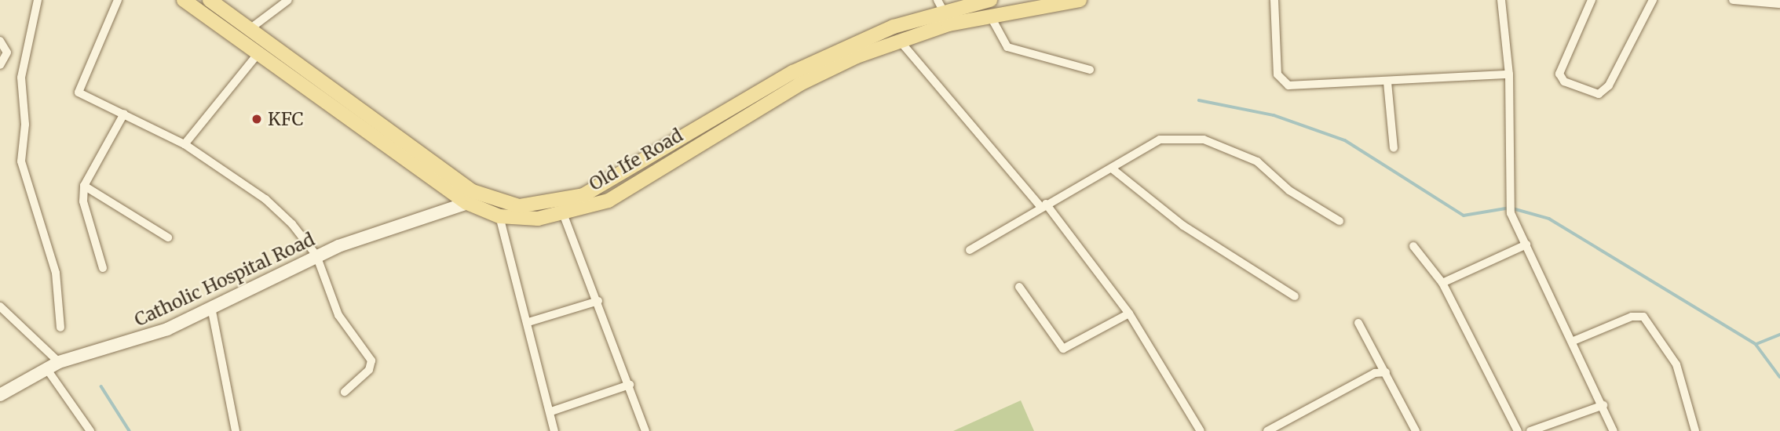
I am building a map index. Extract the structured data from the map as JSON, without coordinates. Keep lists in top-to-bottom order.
{
  "streets": {
    "main road": ["Old Ife Road"],
    "street": ["Catholic Hospital Road"]
  },
  "crossings": [
    ["Old Ife Road", "Catholic Hospital Road"]
  ],
  "places": ["KFC"]
}
